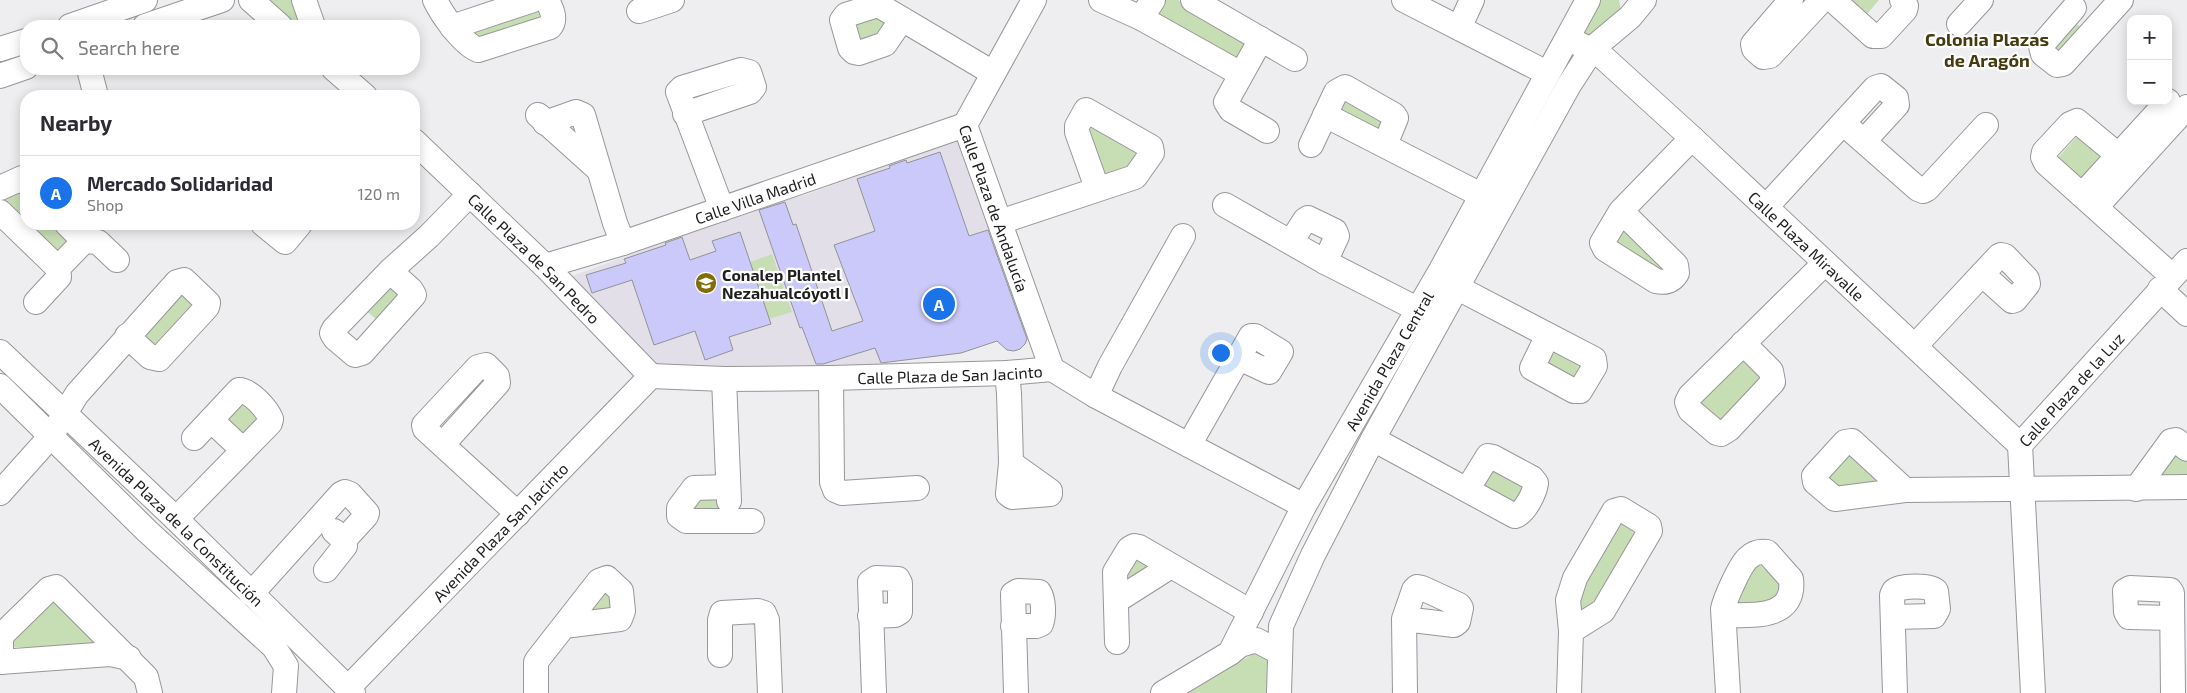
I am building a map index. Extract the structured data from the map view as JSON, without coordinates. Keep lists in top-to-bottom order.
{
  "streets": {
    "street": [
      "Calle Villa Madrid",
      "Calle Plaza de Andalucía",
      "Calle Plaza Miravalle",
      "Calle Plaza de San Pedro",
      "Avenida Plaza Central",
      "Calle Plaza de San Jacinto",
      "Calle Plaza de la Luz",
      "Avenida Plaza de la Constitución",
      "Avenida Plaza San Jacinto"
    ]
  },
  "crossings": [
    ["Calle Villa Madrid", "Calle Plaza de Andalucía"],
    ["Calle Villa Madrid", "Calle Plaza de San Pedro"],
    ["Calle Plaza de Andalucía", "Calle Plaza de San Jacinto"],
    ["Calle Plaza Miravalle", "Avenida Plaza Central"],
    ["Calle Plaza Miravalle", "Calle Plaza de la Luz"],
    ["Calle Plaza de San Pedro", "Calle Plaza de San Jacinto"],
    ["Calle Plaza de San Pedro", "Avenida Plaza San Jacinto"],
    ["Avenida Plaza Central", "Calle Plaza de San Jacinto"],
    ["Calle Plaza de San Jacinto", "Avenida Plaza San Jacinto"],
    ["Avenida Plaza de la Constitución", "Avenida Plaza San Jacinto"]
  ],
  "districts": ["Colonia Plazas de Aragón"],
  "places": {
    "school or university": ["Conalep Plantel Nezahualcóyotl I"]
  },
  "page": {
    "map_buttons": ["+", "−"],
    "search": "Search here",
    "heading": "Nearby",
    "list": [
      {
        "mark": "A",
        "name": "Mercado Solidaridad",
        "note": "Shop",
        "value": "120 m"
      }
    ],
    "pins": "A"
  }
}
